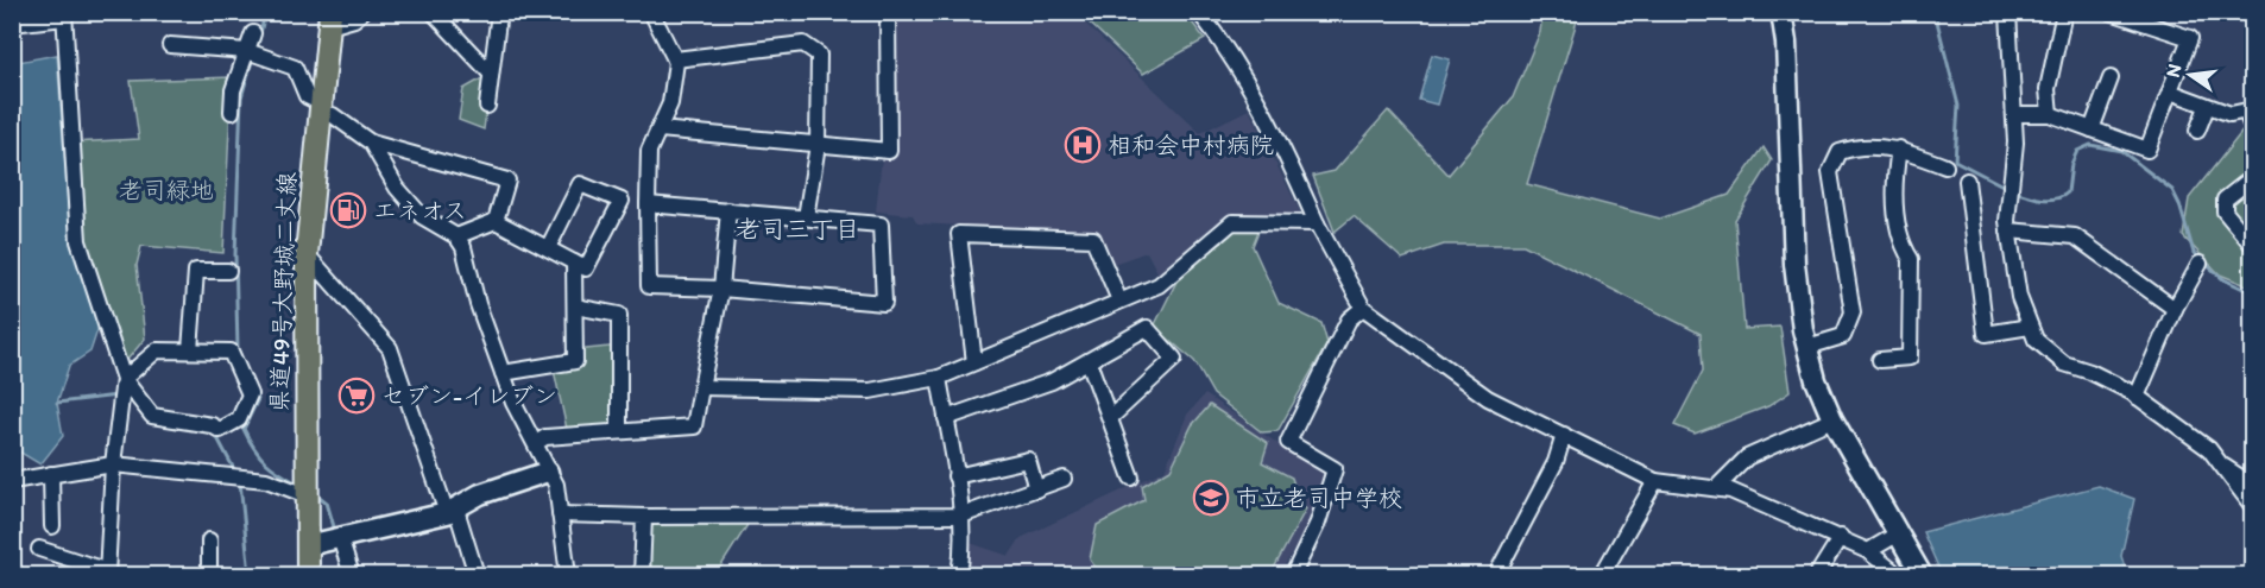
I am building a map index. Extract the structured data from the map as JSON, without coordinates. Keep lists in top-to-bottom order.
{
  "streets": {
    "main road": ["県道49号大野城二丈線"]
  },
  "districts": ["老司三丁目"],
  "parks": ["老司緑地"],
  "places": {
    "hospital": ["相和会中村病院"],
    "fuel station": ["エネオス"],
    "supermarket": ["セブン-イレブン"],
    "school or university": ["市立老司中学校"]
  },
  "north": "left"
}
